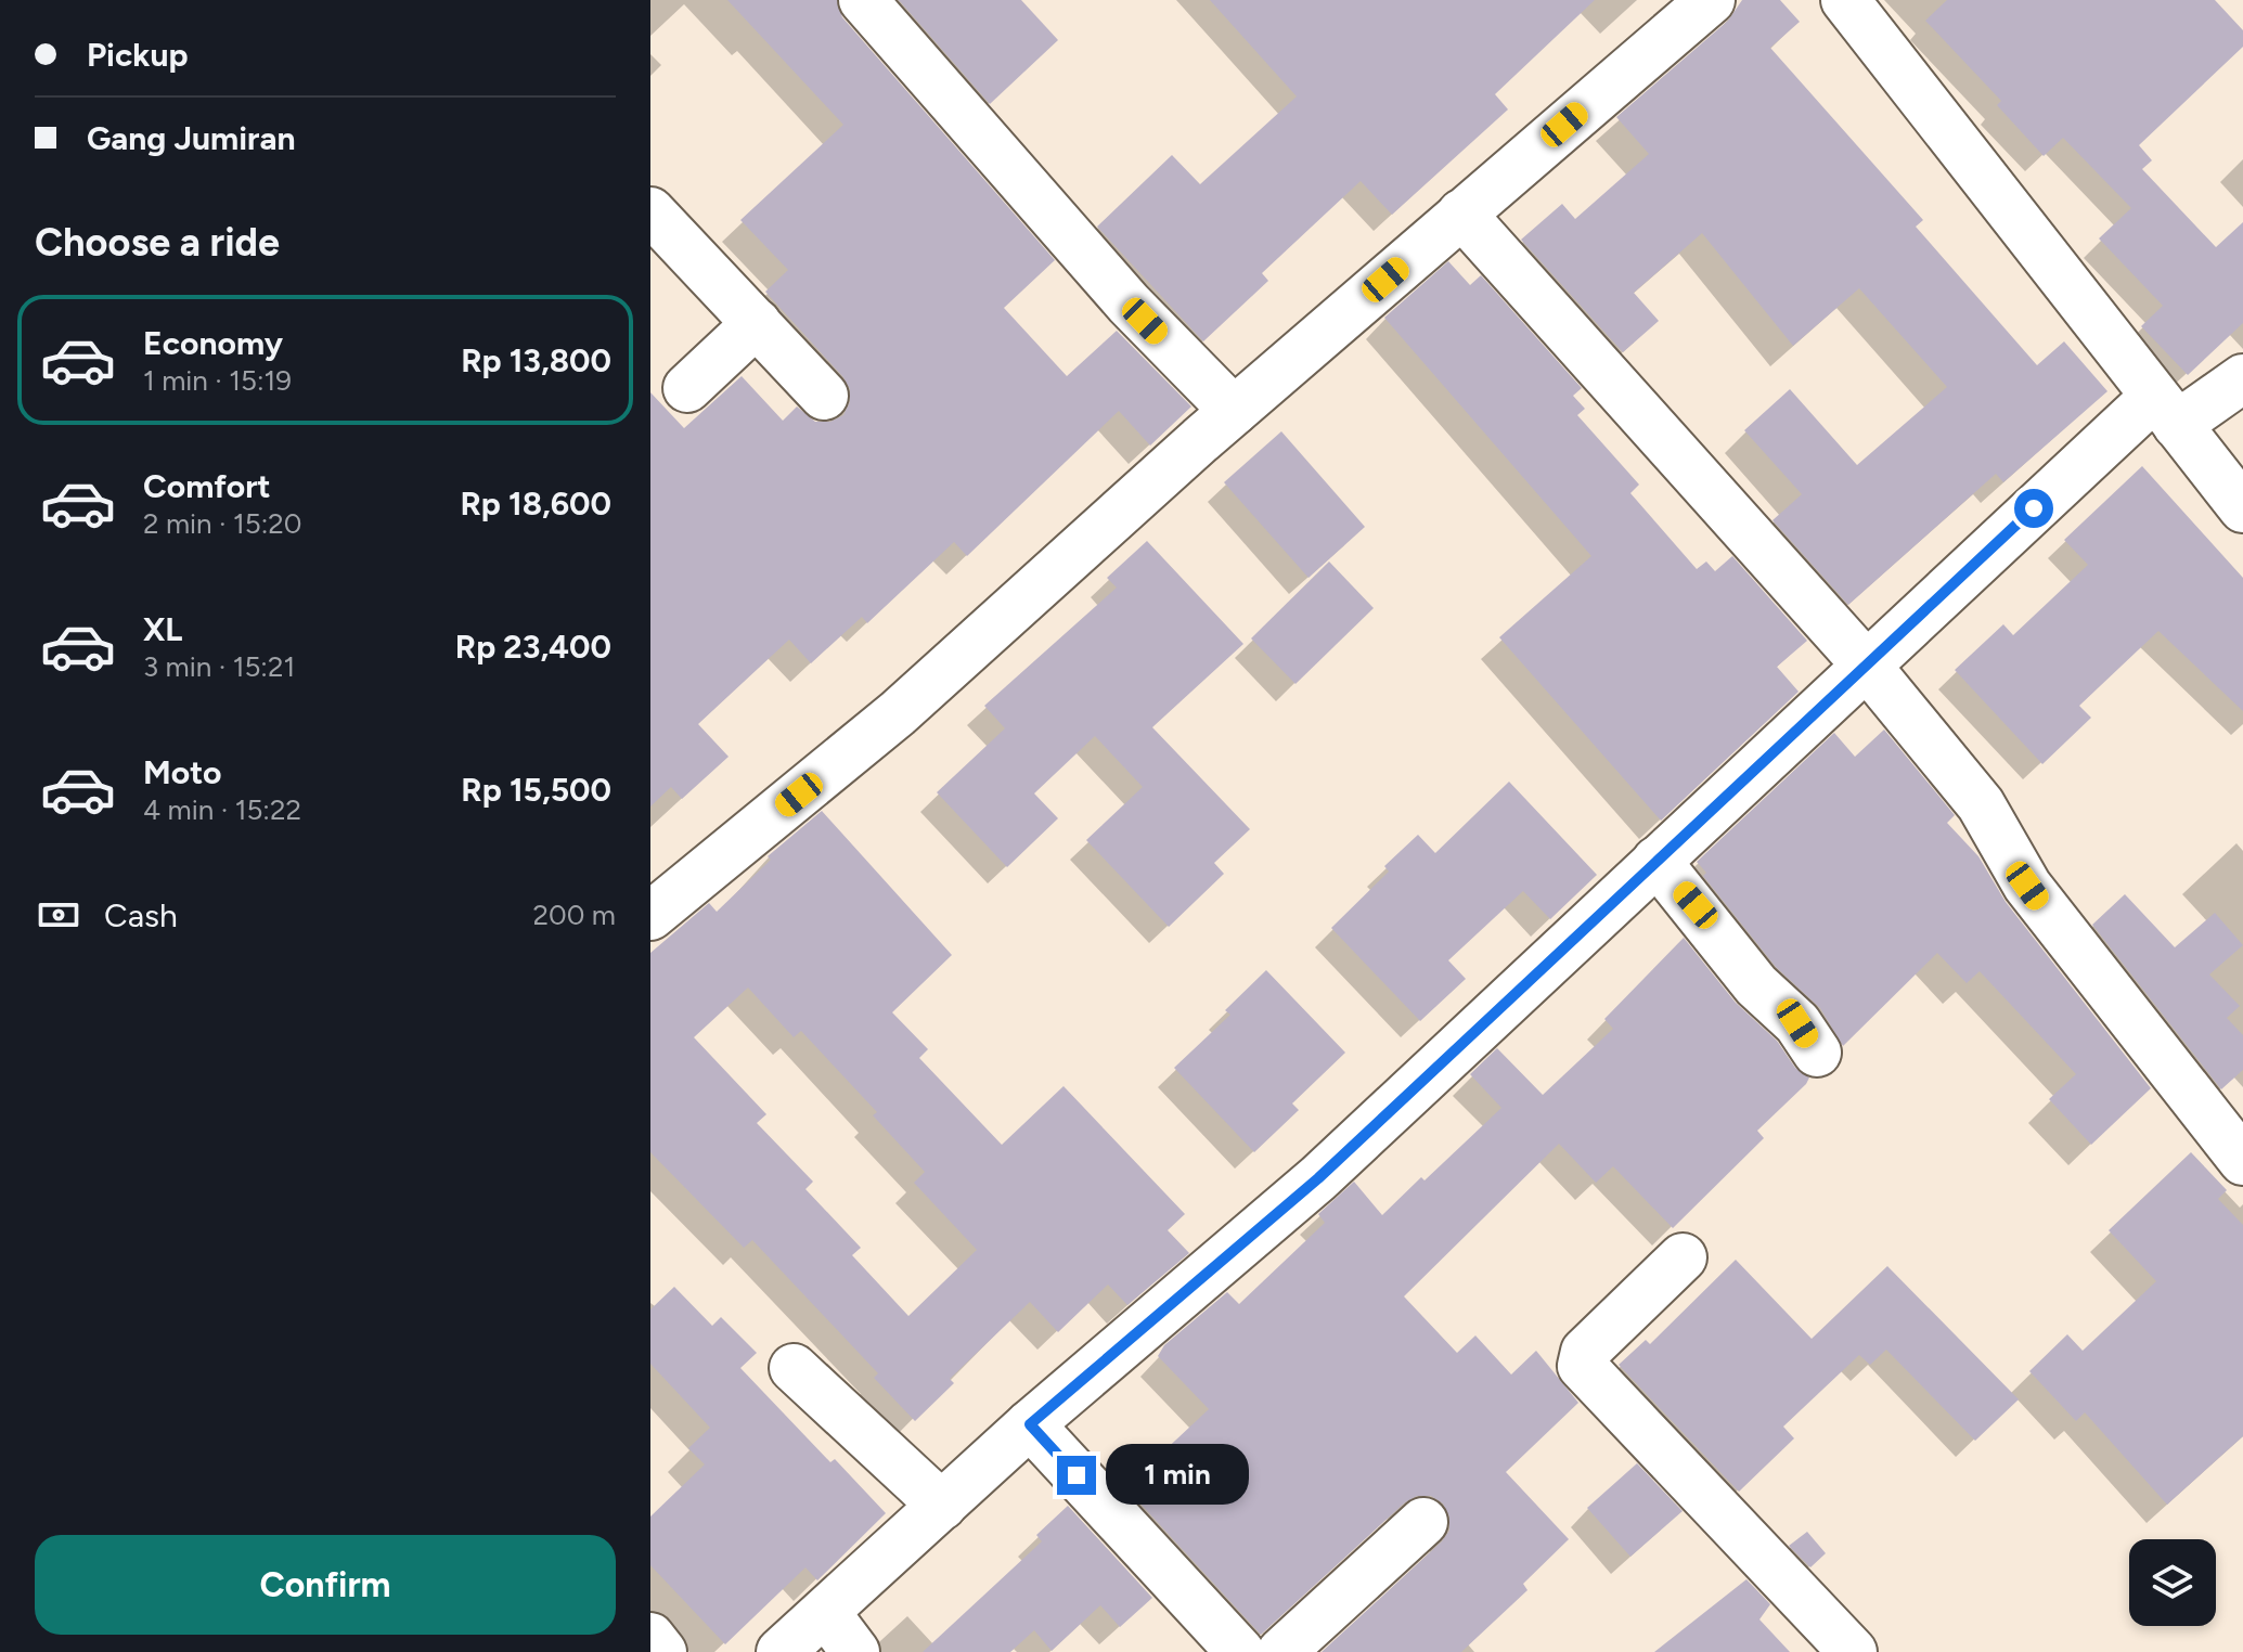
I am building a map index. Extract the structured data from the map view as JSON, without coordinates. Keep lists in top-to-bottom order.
{
  "page": {
    "banner": ["Pickup", "Gang Jumiran"],
    "heading": "Choose a ride",
    "list": [
      {
        "name": "Economy",
        "note": "1 min · 15:19",
        "value": "Rp 13,800"
      },
      {
        "name": "Comfort",
        "note": "2 min · 15:20",
        "value": "Rp 18,600"
      },
      {
        "name": "XL",
        "note": "3 min · 15:21",
        "value": "Rp 23,400"
      },
      {
        "name": "Moto",
        "note": "4 min · 15:22",
        "value": "Rp 15,500"
      }
    ],
    "pay": ["Cash", "200 m"],
    "bubble": "1 min",
    "buttons": "Confirm"
  }
}
